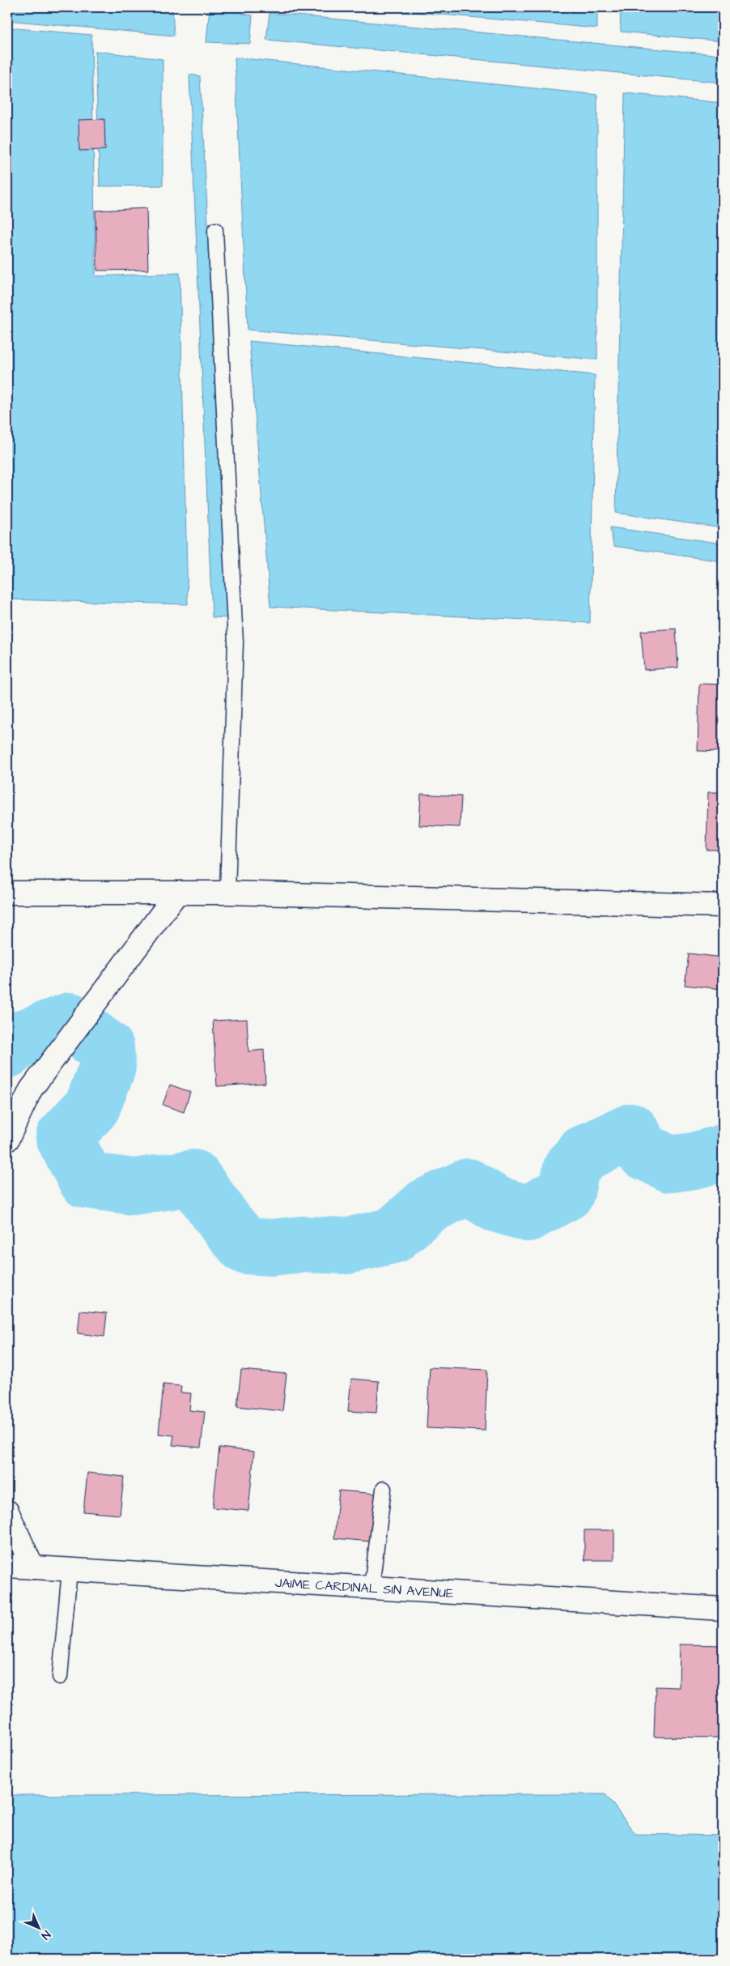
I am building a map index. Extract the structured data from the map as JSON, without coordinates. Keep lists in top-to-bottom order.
{
  "streets": {
    "street": ["JAIME CARDINAL SIN AVENUE"]
  },
  "north": "bottom right"
}
